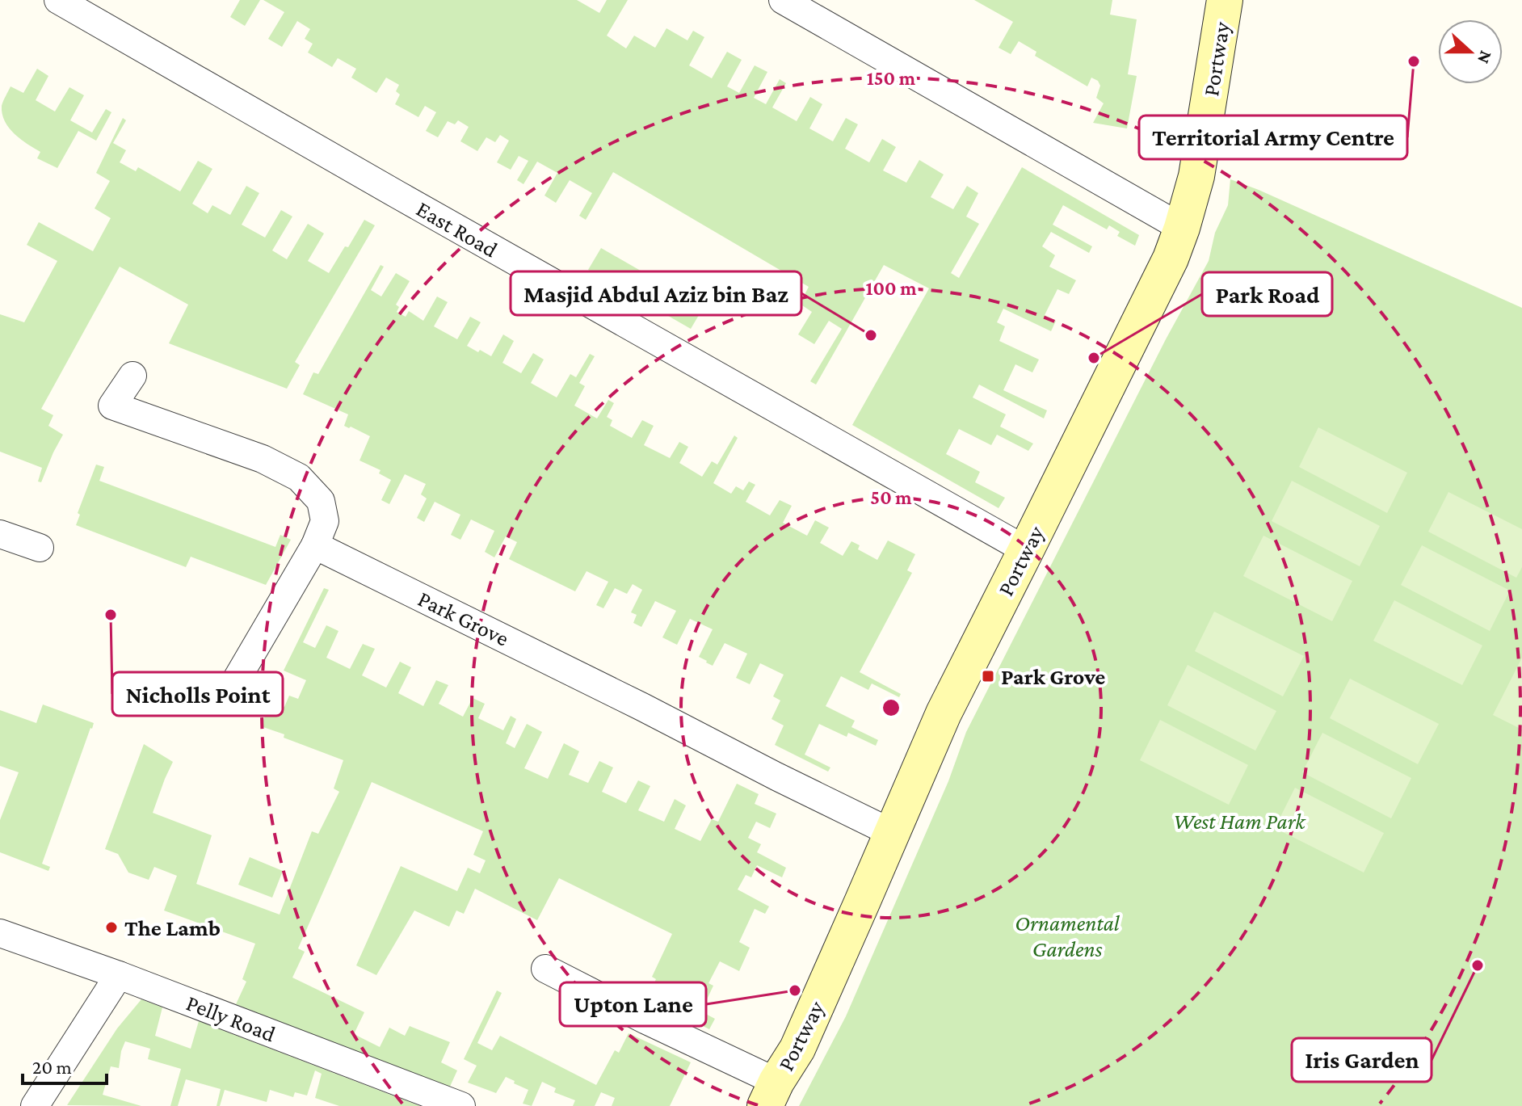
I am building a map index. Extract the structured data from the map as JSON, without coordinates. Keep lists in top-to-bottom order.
{
  "streets": {
    "main road": ["Portway"],
    "street": ["East Road", "Park Grove", "Pelly Road"]
  },
  "crossings": [
    ["Portway", "East Road"],
    ["Portway", "Park Grove"]
  ],
  "parks": ["West Ham Park", "Ornamental Gardens"],
  "places": {
    "other": [
      "Territorial Army Centre",
      "Masjid Abdul Aziz bin Baz",
      "Park Road",
      "Nicholls Point",
      "The Lamb",
      "Iris Garden",
      "Upton Lane"
    ],
    "transit": ["Park Grove"]
  },
  "scale_bar": "20 m",
  "north": "right",
  "rings": ["150 m", "100 m", "50 m"]
}
